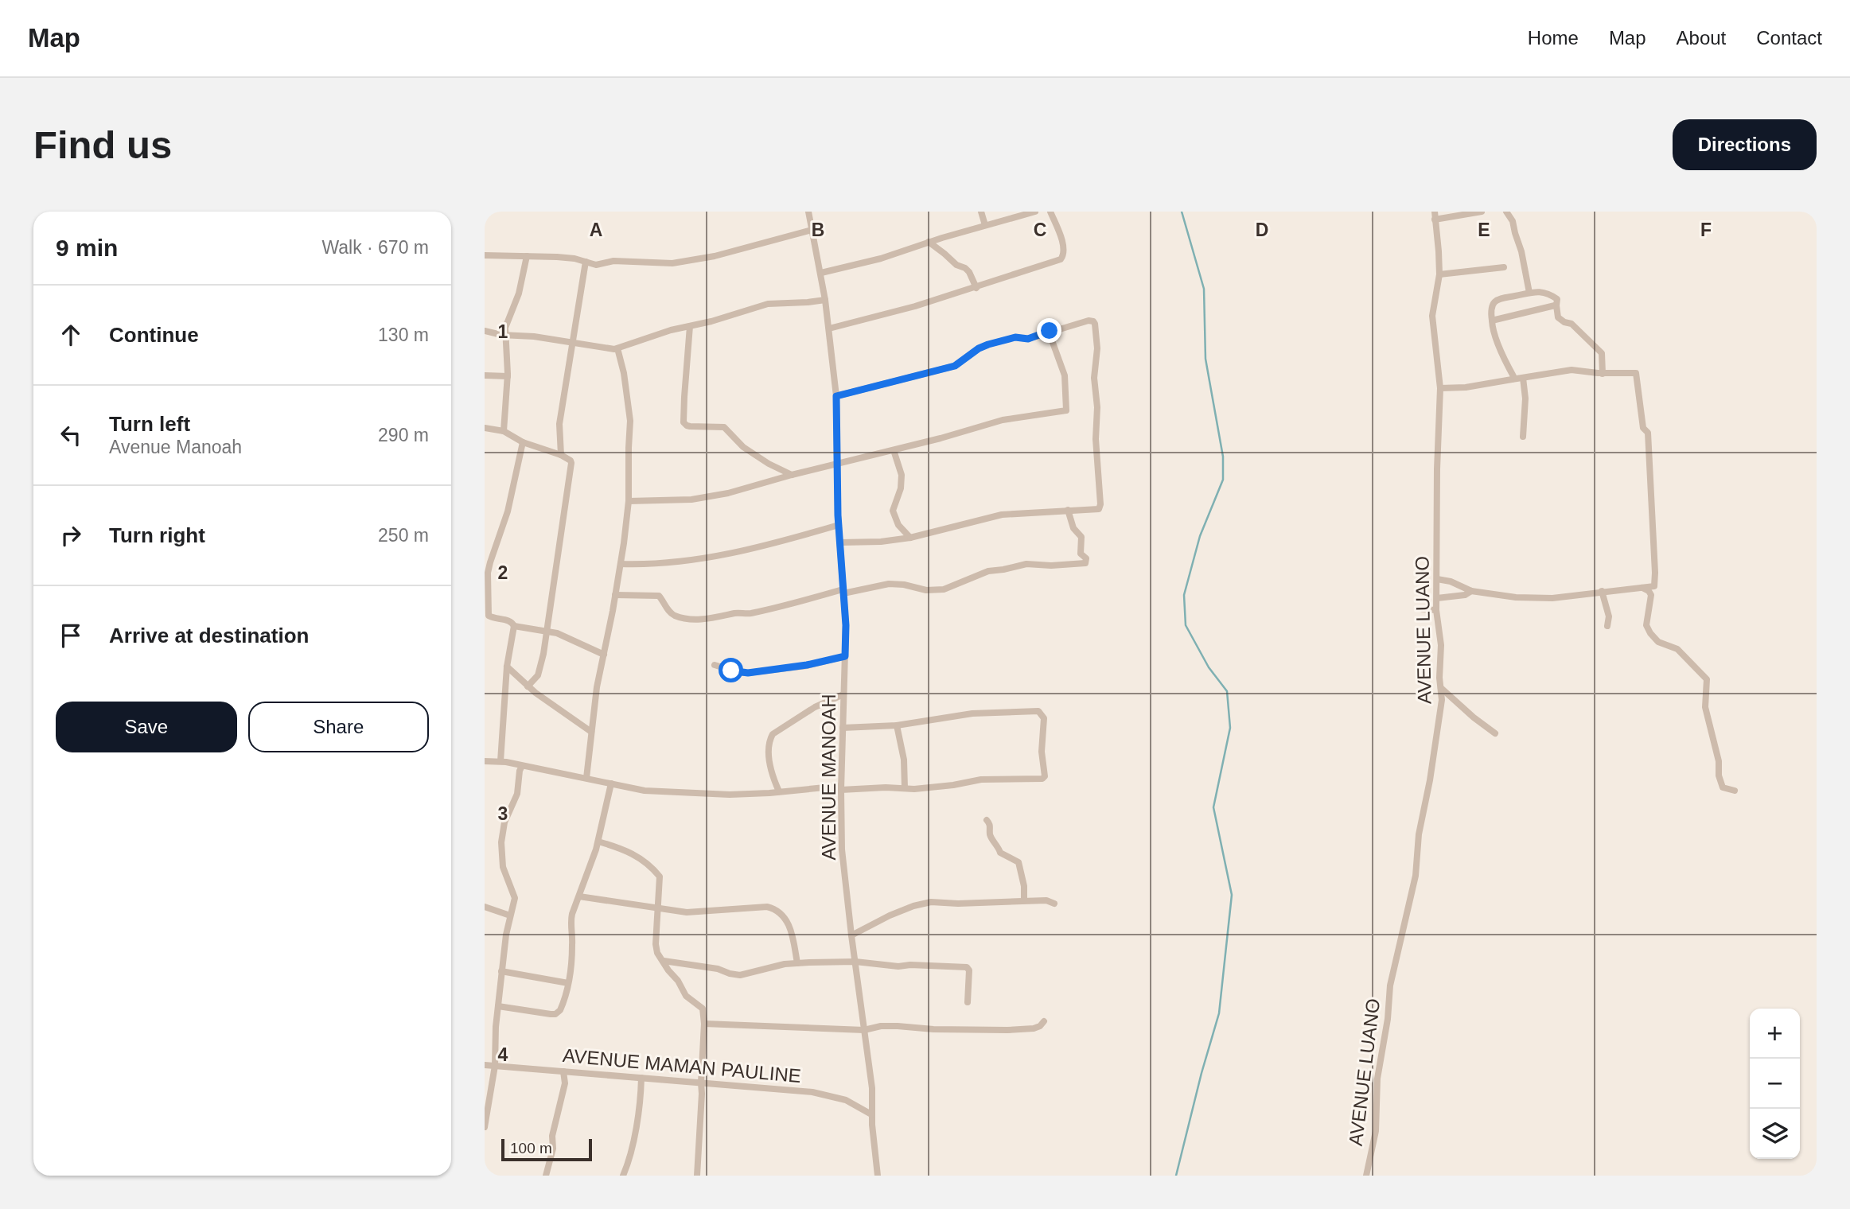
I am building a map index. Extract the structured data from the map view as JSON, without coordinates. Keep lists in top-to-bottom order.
{
  "streets": {
    "street": ["AVENUE LUANO", "AVENUE MANOAH", "AVENUE MAMAN PAULINE"]
  },
  "crossings": [
    ["AVENUE MANOAH", "AVENUE MAMAN PAULINE"]
  ],
  "scale_bar": "100 m",
  "page": {
    "header": "Map",
    "nav": [
      "Home",
      "Map",
      "About",
      "Contact"
    ],
    "buttons": [
      "Directions",
      ["Save", "Share"]
    ],
    "title": "Find us",
    "heading": ["9 min", "Walk · 670 m"],
    "list": [
      ["Continue", "130 m"],
      ["Turn left", "Avenue Manoah", "290 m"],
      ["Turn right", "250 m"],
      "Arrive at destination"
    ],
    "map_buttons": ["+", "−"],
    "scale": "100 m"
  },
  "grid": {
    "columns": [
      "A",
      "B",
      "C",
      "D",
      "E",
      "F"
    ],
    "rows": [
      "1",
      "2",
      "3",
      "4"
    ]
  }
}
